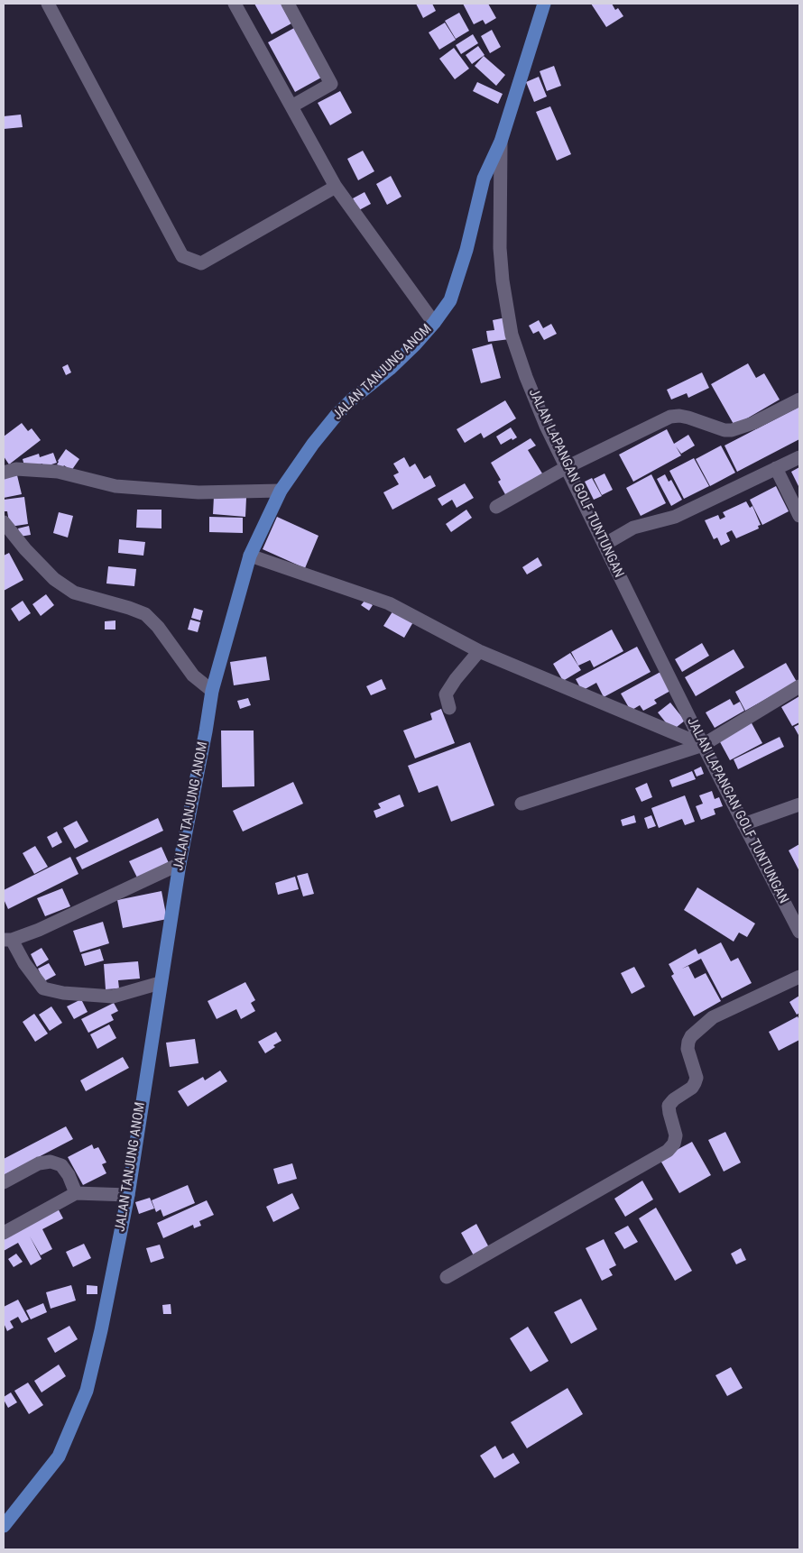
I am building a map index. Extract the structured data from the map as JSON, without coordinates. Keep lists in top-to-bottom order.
{
  "streets": {
    "main road": ["JALAN TANJUNG ANOM", "JALAN LAPANGAN GOLF TUNTUNGAN"]
  },
  "crossings": [
    ["JALAN TANJUNG ANOM", "JALAN LAPANGAN GOLF TUNTUNGAN"]
  ]
}
